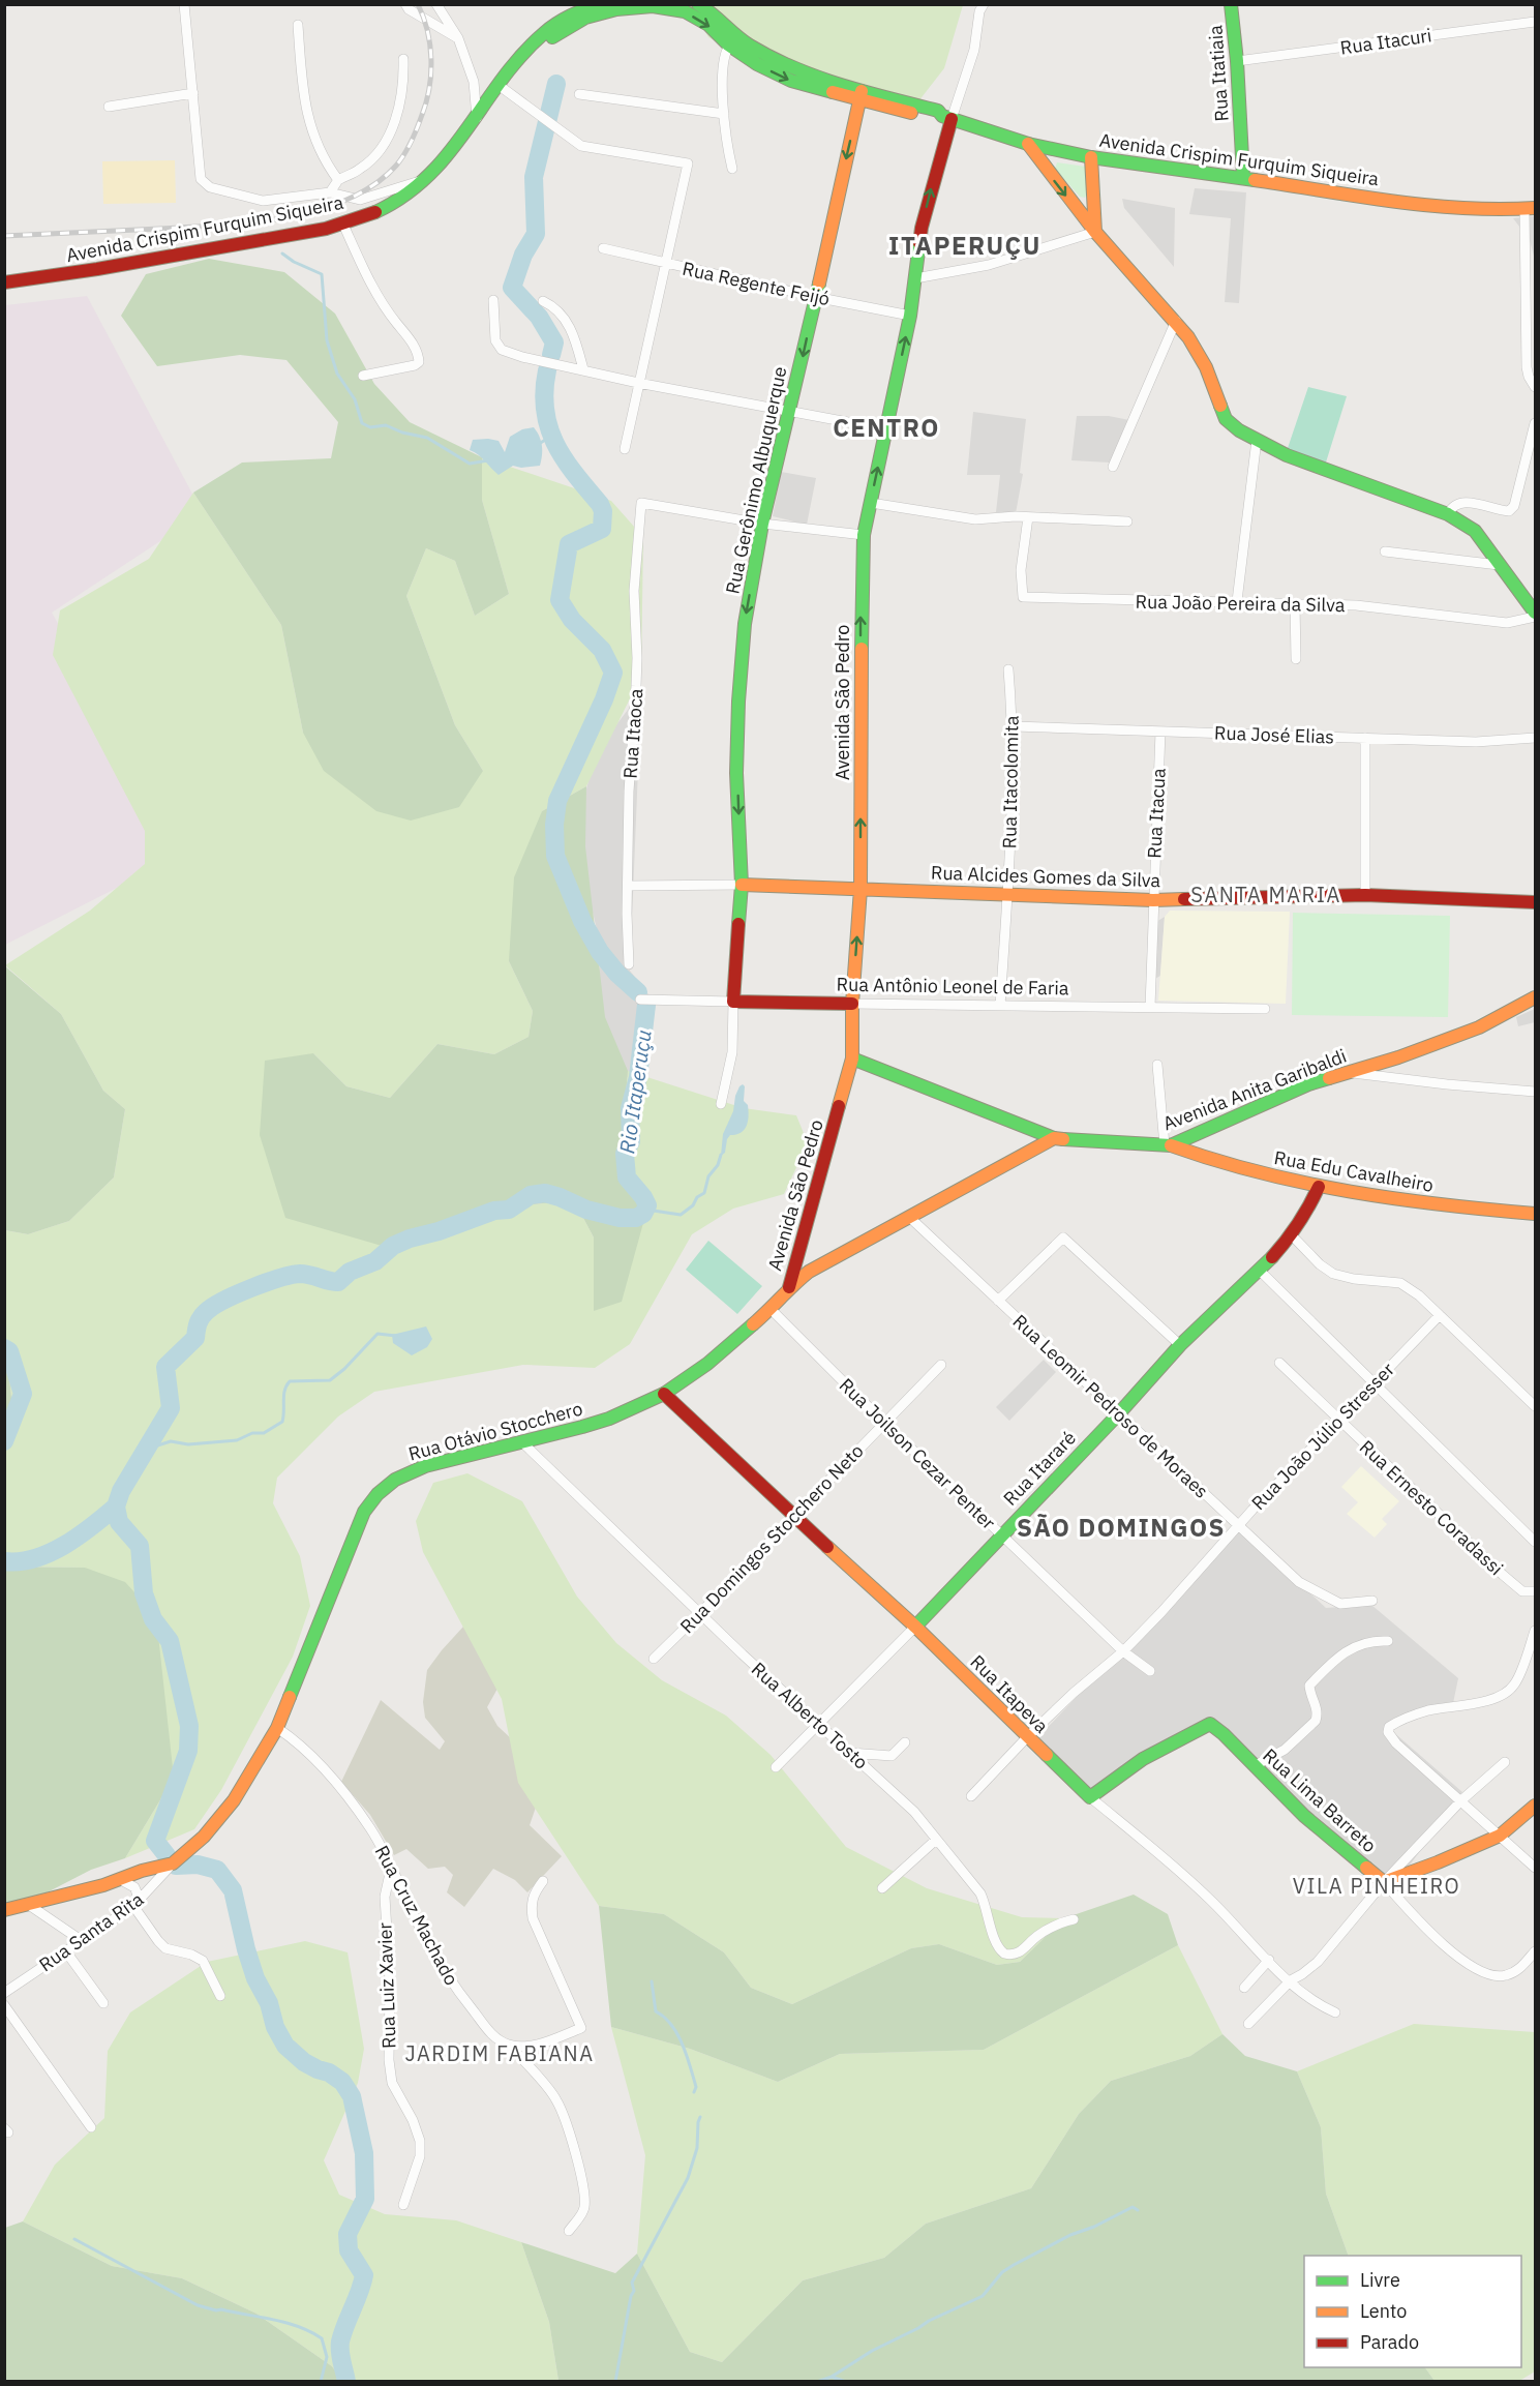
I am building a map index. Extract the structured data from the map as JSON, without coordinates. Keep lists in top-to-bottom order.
{
  "streets": {
    "street": [
      "Rua Itacuri",
      "Rua Itatiaia",
      "Avenida Crispim Furquim Siqueira",
      "Rua Regente Feijó",
      "Rua Gerônimo Albuquerque",
      "Rua João Pereira da Silva",
      "Avenida São Pedro",
      "Rua Itaoca",
      "Rua José Elias",
      "Rua Itacolomita",
      "Rua Itacua",
      "Rua Alcides Gomes da Silva",
      "Rua Antônio Leonel de Faria",
      "Avenida Anita Garibaldi",
      "Rua Edu Cavalheiro",
      "Rua Leomir Pedroso de Moraes",
      "Rua Otávio Stocchero",
      "Rua João Júlio Stresser",
      "Rua Joilson Cezar Penter",
      "Rua Itararé",
      "Rua Ernesto Coradassi",
      "Rua Domingos Stocchero Neto",
      "Rua Itapeva",
      "Rua Alberto Tosto",
      "Rua Lima Barreto",
      "Rua Cruz Machado",
      "Rua Santa Rita",
      "Rua Luiz Xavier"
    ]
  },
  "crossings": [
    ["Rua Itacuri", "Rua Itatiaia"],
    ["Rua Itatiaia", "Avenida Crispim Furquim Siqueira"],
    ["Avenida Crispim Furquim Siqueira", "Rua Gerônimo Albuquerque"],
    ["Avenida Crispim Furquim Siqueira", "Avenida São Pedro"],
    ["Rua Regente Feijó", "Rua Gerônimo Albuquerque"],
    ["Rua Regente Feijó", "Avenida São Pedro"],
    ["Rua Gerônimo Albuquerque", "Rua Itaoca"],
    ["Rua Gerônimo Albuquerque", "Rua Alcides Gomes da Silva"],
    ["Rua Gerônimo Albuquerque", "Rua Antônio Leonel de Faria"],
    ["Avenida São Pedro", "Rua Alcides Gomes da Silva"],
    ["Avenida São Pedro", "Rua Antônio Leonel de Faria"],
    ["Avenida São Pedro", "Avenida Anita Garibaldi"],
    ["Avenida São Pedro", "Rua Otávio Stocchero"],
    ["Rua Itaoca", "Rua Alcides Gomes da Silva"],
    ["Rua José Elias", "Rua Itacolomita"],
    ["Rua José Elias", "Rua Itacua"],
    ["Rua Itacolomita", "Rua Alcides Gomes da Silva"],
    ["Rua Itacolomita", "Rua Antônio Leonel de Faria"],
    ["Rua Itacua", "Rua Alcides Gomes da Silva"],
    ["Rua Itacua", "Rua Antônio Leonel de Faria"],
    ["Avenida Anita Garibaldi", "Rua Edu Cavalheiro"],
    ["Rua Edu Cavalheiro", "Rua Itararé"],
    ["Rua Leomir Pedroso de Moraes", "Rua João Júlio Stresser"],
    ["Rua Leomir Pedroso de Moraes", "Rua Itararé"],
    ["Rua Otávio Stocchero", "Rua Joilson Cezar Penter"],
    ["Rua Otávio Stocchero", "Rua Itapeva"],
    ["Rua Otávio Stocchero", "Rua Alberto Tosto"],
    ["Rua Otávio Stocchero", "Rua Cruz Machado"],
    ["Rua Otávio Stocchero", "Rua Santa Rita"],
    ["Rua João Júlio Stresser", "Rua Joilson Cezar Penter"],
    ["Rua João Júlio Stresser", "Rua Ernesto Coradassi"],
    ["Rua João Júlio Stresser", "Rua Itapeva"],
    ["Rua Joilson Cezar Penter", "Rua Itararé"],
    ["Rua Joilson Cezar Penter", "Rua Domingos Stocchero Neto"],
    ["Rua Itararé", "Rua Itapeva"],
    ["Rua Itararé", "Rua Alberto Tosto"],
    ["Rua Domingos Stocchero Neto", "Rua Itapeva"],
    ["Rua Domingos Stocchero Neto", "Rua Alberto Tosto"],
    ["Rua Itapeva", "Rua Lima Barreto"],
    ["Rua Cruz Machado", "Rua Luiz Xavier"]
  ],
  "one_way": ["Rua Gerônimo Albuquerque", "Avenida São Pedro"],
  "districts": [
    "ITAPERUÇU",
    "CENTRO",
    "SANTA MARIA",
    "SÃO DOMINGOS",
    "VILA PINHEIRO",
    "JARDIM FABIANA"
  ],
  "water": ["Rio Itaperuçu"],
  "legend": ["Livre", "Lento", "Parado"]
}
